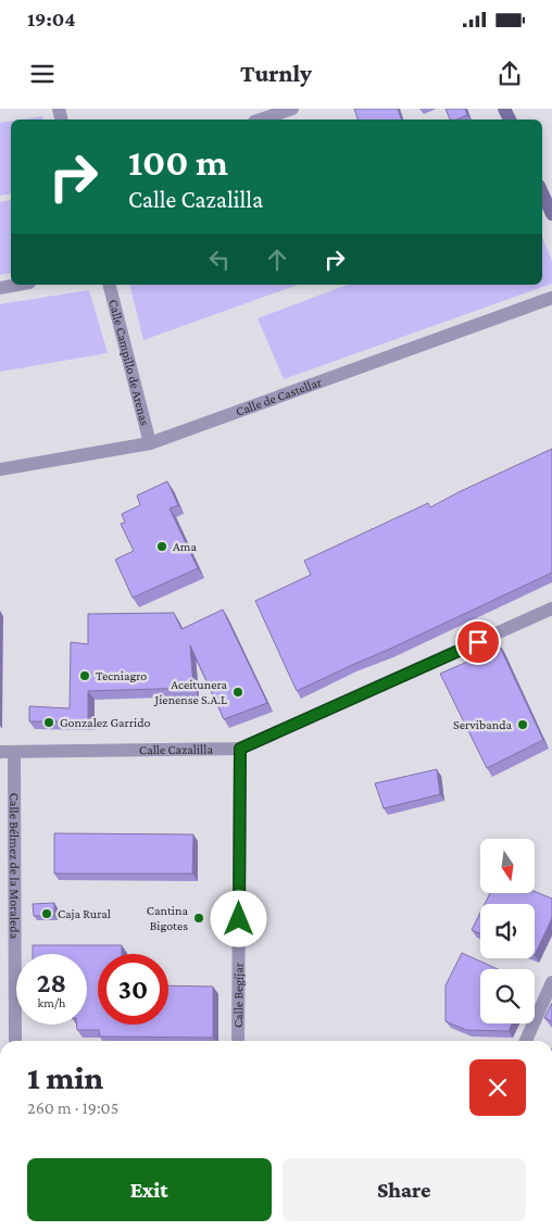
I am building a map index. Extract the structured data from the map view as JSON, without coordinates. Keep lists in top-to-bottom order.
{
  "streets": {
    "street": [
      "Calle Campillo de Arenas",
      "Calle de Castellar",
      "Calle Cazalilla",
      "Calle Bélmez de la Moraleda",
      "Calle Begíjar"
    ]
  },
  "crossings": [
    ["Calle Campillo de Arenas", "Calle de Castellar"],
    ["Calle Cazalilla", "Calle Bélmez de la Moraleda"],
    ["Calle Cazalilla", "Calle Begíjar"]
  ],
  "places": [
    "Ama",
    "Tecniagro",
    "Aceitunera Jienense S.A.L",
    "Gonzalez Garrido",
    "Servibanda",
    "Caja Rural",
    "Cantina Bigotes"
  ],
  "north": "bottom",
  "page": {
    "status": "19:04",
    "header": "Turnly",
    "turn": ["100 m", "Calle Cazalilla"],
    "speed": "28 km/h",
    "limit": "30",
    "heading": ["1 min", "260 m · 19:05"],
    "buttons": ["Exit", "Share"]
  }
}
